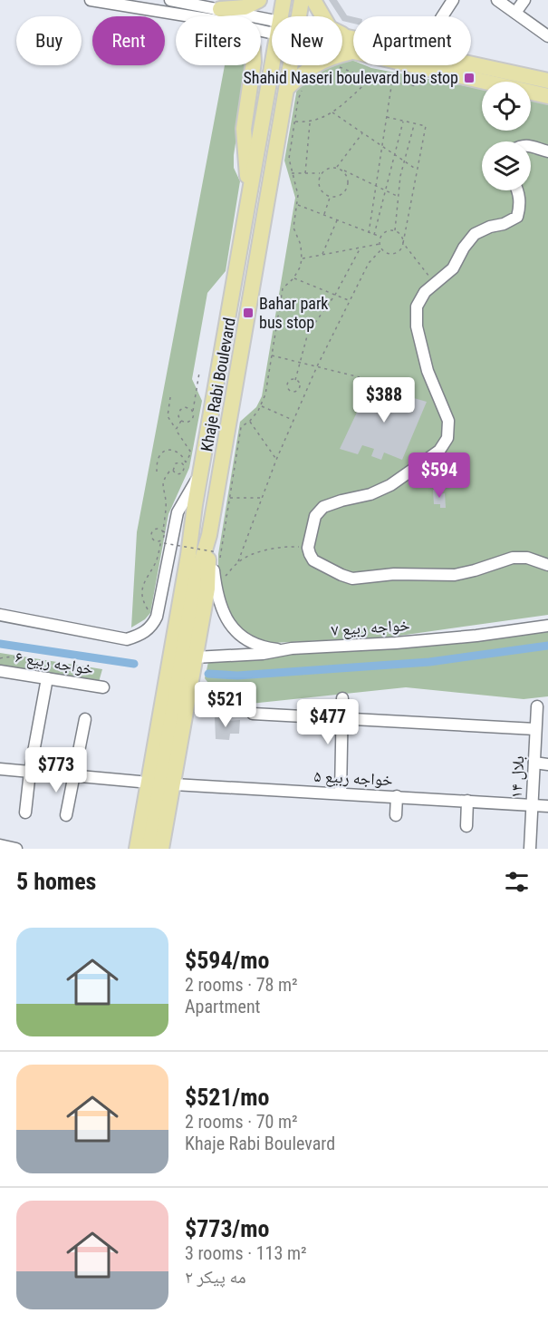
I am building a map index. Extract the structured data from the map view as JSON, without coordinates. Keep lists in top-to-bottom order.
{
  "streets": {
    "main road": ["Khaje Rabi Boulevard"],
    "street": [
      "خواجه ربیع ۷",
      "خواجه ربیع ۶",
      "بلال ۱۴",
      "خواجه ربیع ۵"
    ]
  },
  "crossings": [
    ["Khaje Rabi Boulevard", "خواجه ربیع ۵"],
    ["بلال ۱۴", "خواجه ربیع ۵"]
  ],
  "places": {
    "transit": ["Shahid Naseri boulevard bus stop", "Bahar park bus stop"]
  },
  "page": {
    "chip": [
      "Buy",
      "Rent",
      "Filters",
      "New",
      "Apartment"
    ],
    "price": [
      "$388",
      "$594",
      "$521",
      "$477",
      "$773"
    ],
    "heading": "5 homes",
    "list": [
      {
        "name": "$594/mo",
        "note": "2 rooms · 78 m² · Apartment"
      },
      {
        "name": "$521/mo",
        "note": "2 rooms · 70 m² · Khaje Rabi Boulevard"
      },
      {
        "name": "$773/mo",
        "note": "3 rooms · 113 m² · مه پیکر ۲"
      }
    ]
  }
}
